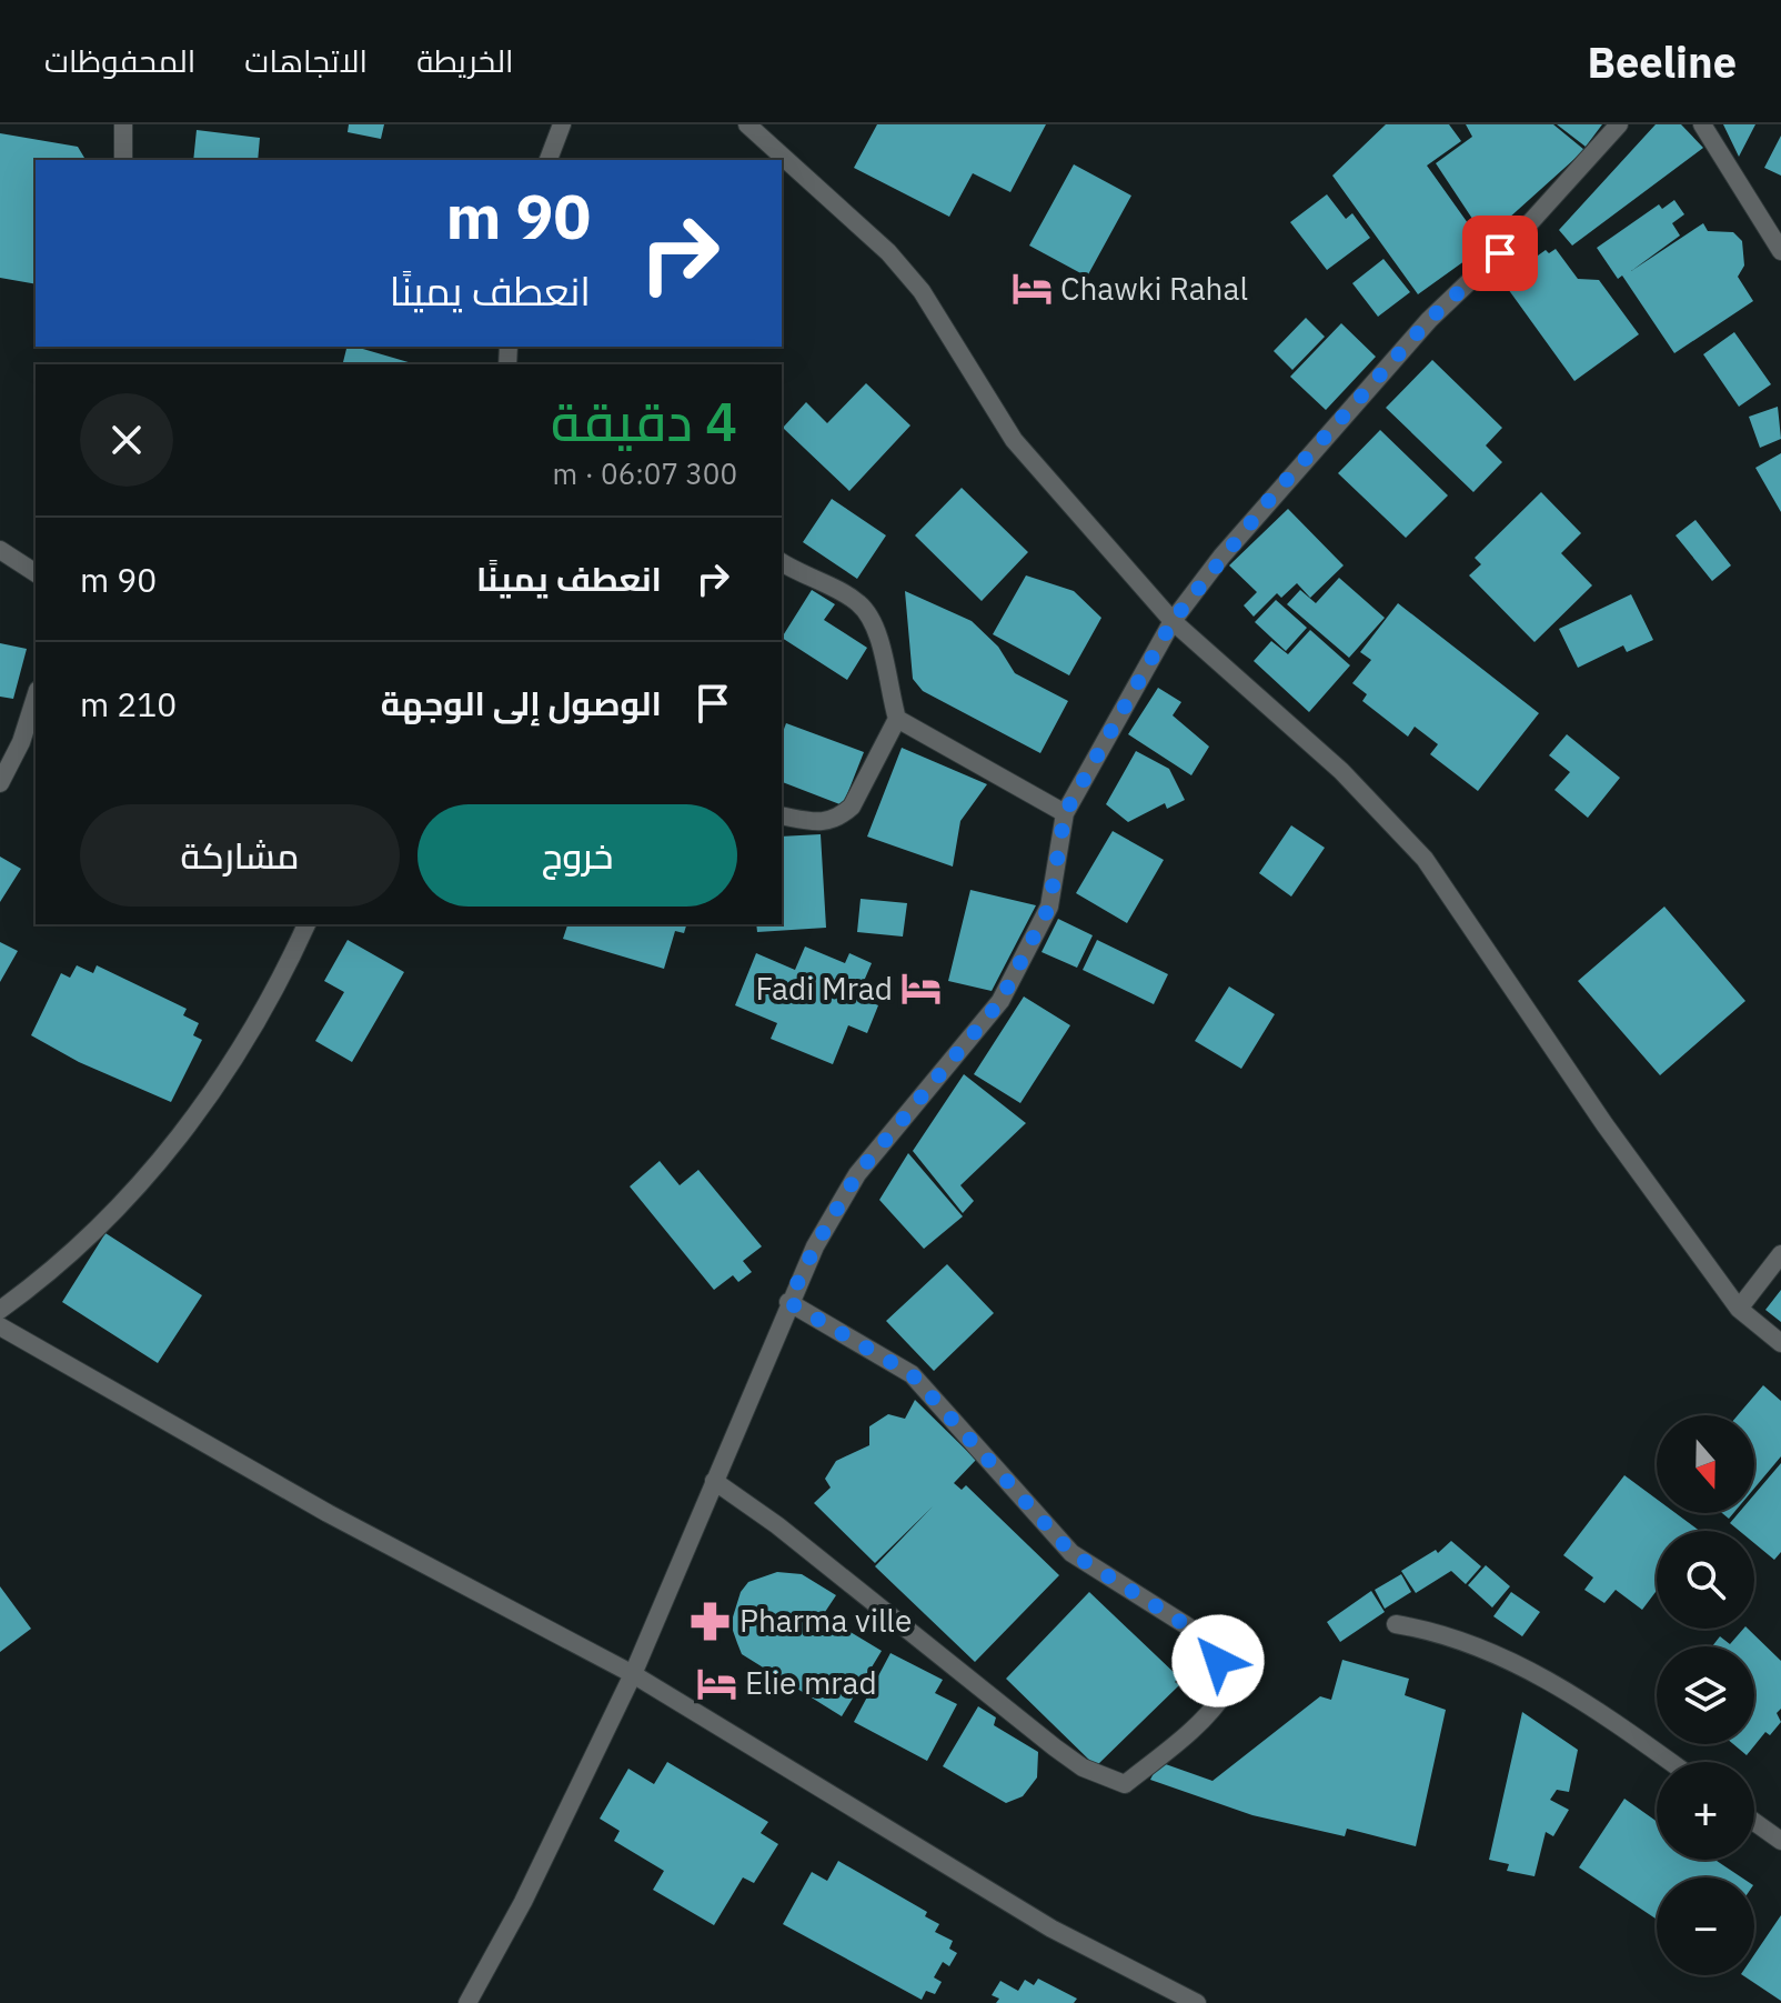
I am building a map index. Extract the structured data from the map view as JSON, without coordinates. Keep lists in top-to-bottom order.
{
  "places": {
    "hotel": ["Chawki Rahal", "Fadi Mrad", "Elie mrad"],
    "pharmacy": ["Pharma ville"]
  },
  "north": "bottom",
  "page": {
    "header": "Beeline",
    "nav": ["الخريطة", "الاتجاهات", "المحفوظات"],
    "turn": ["90 m", "انعطف يمينًا"],
    "heading": ["4 دقيقة", "300 m · 06:07"],
    "list": [
      {
        "name": "انعطف يمينًا",
        "value": "90 m"
      },
      {
        "name": "الوصول إلى الوجهة",
        "value": "210 m"
      }
    ],
    "buttons": ["خروج", "مشاركة"],
    "map_buttons": ["+", "−"]
  }
}
